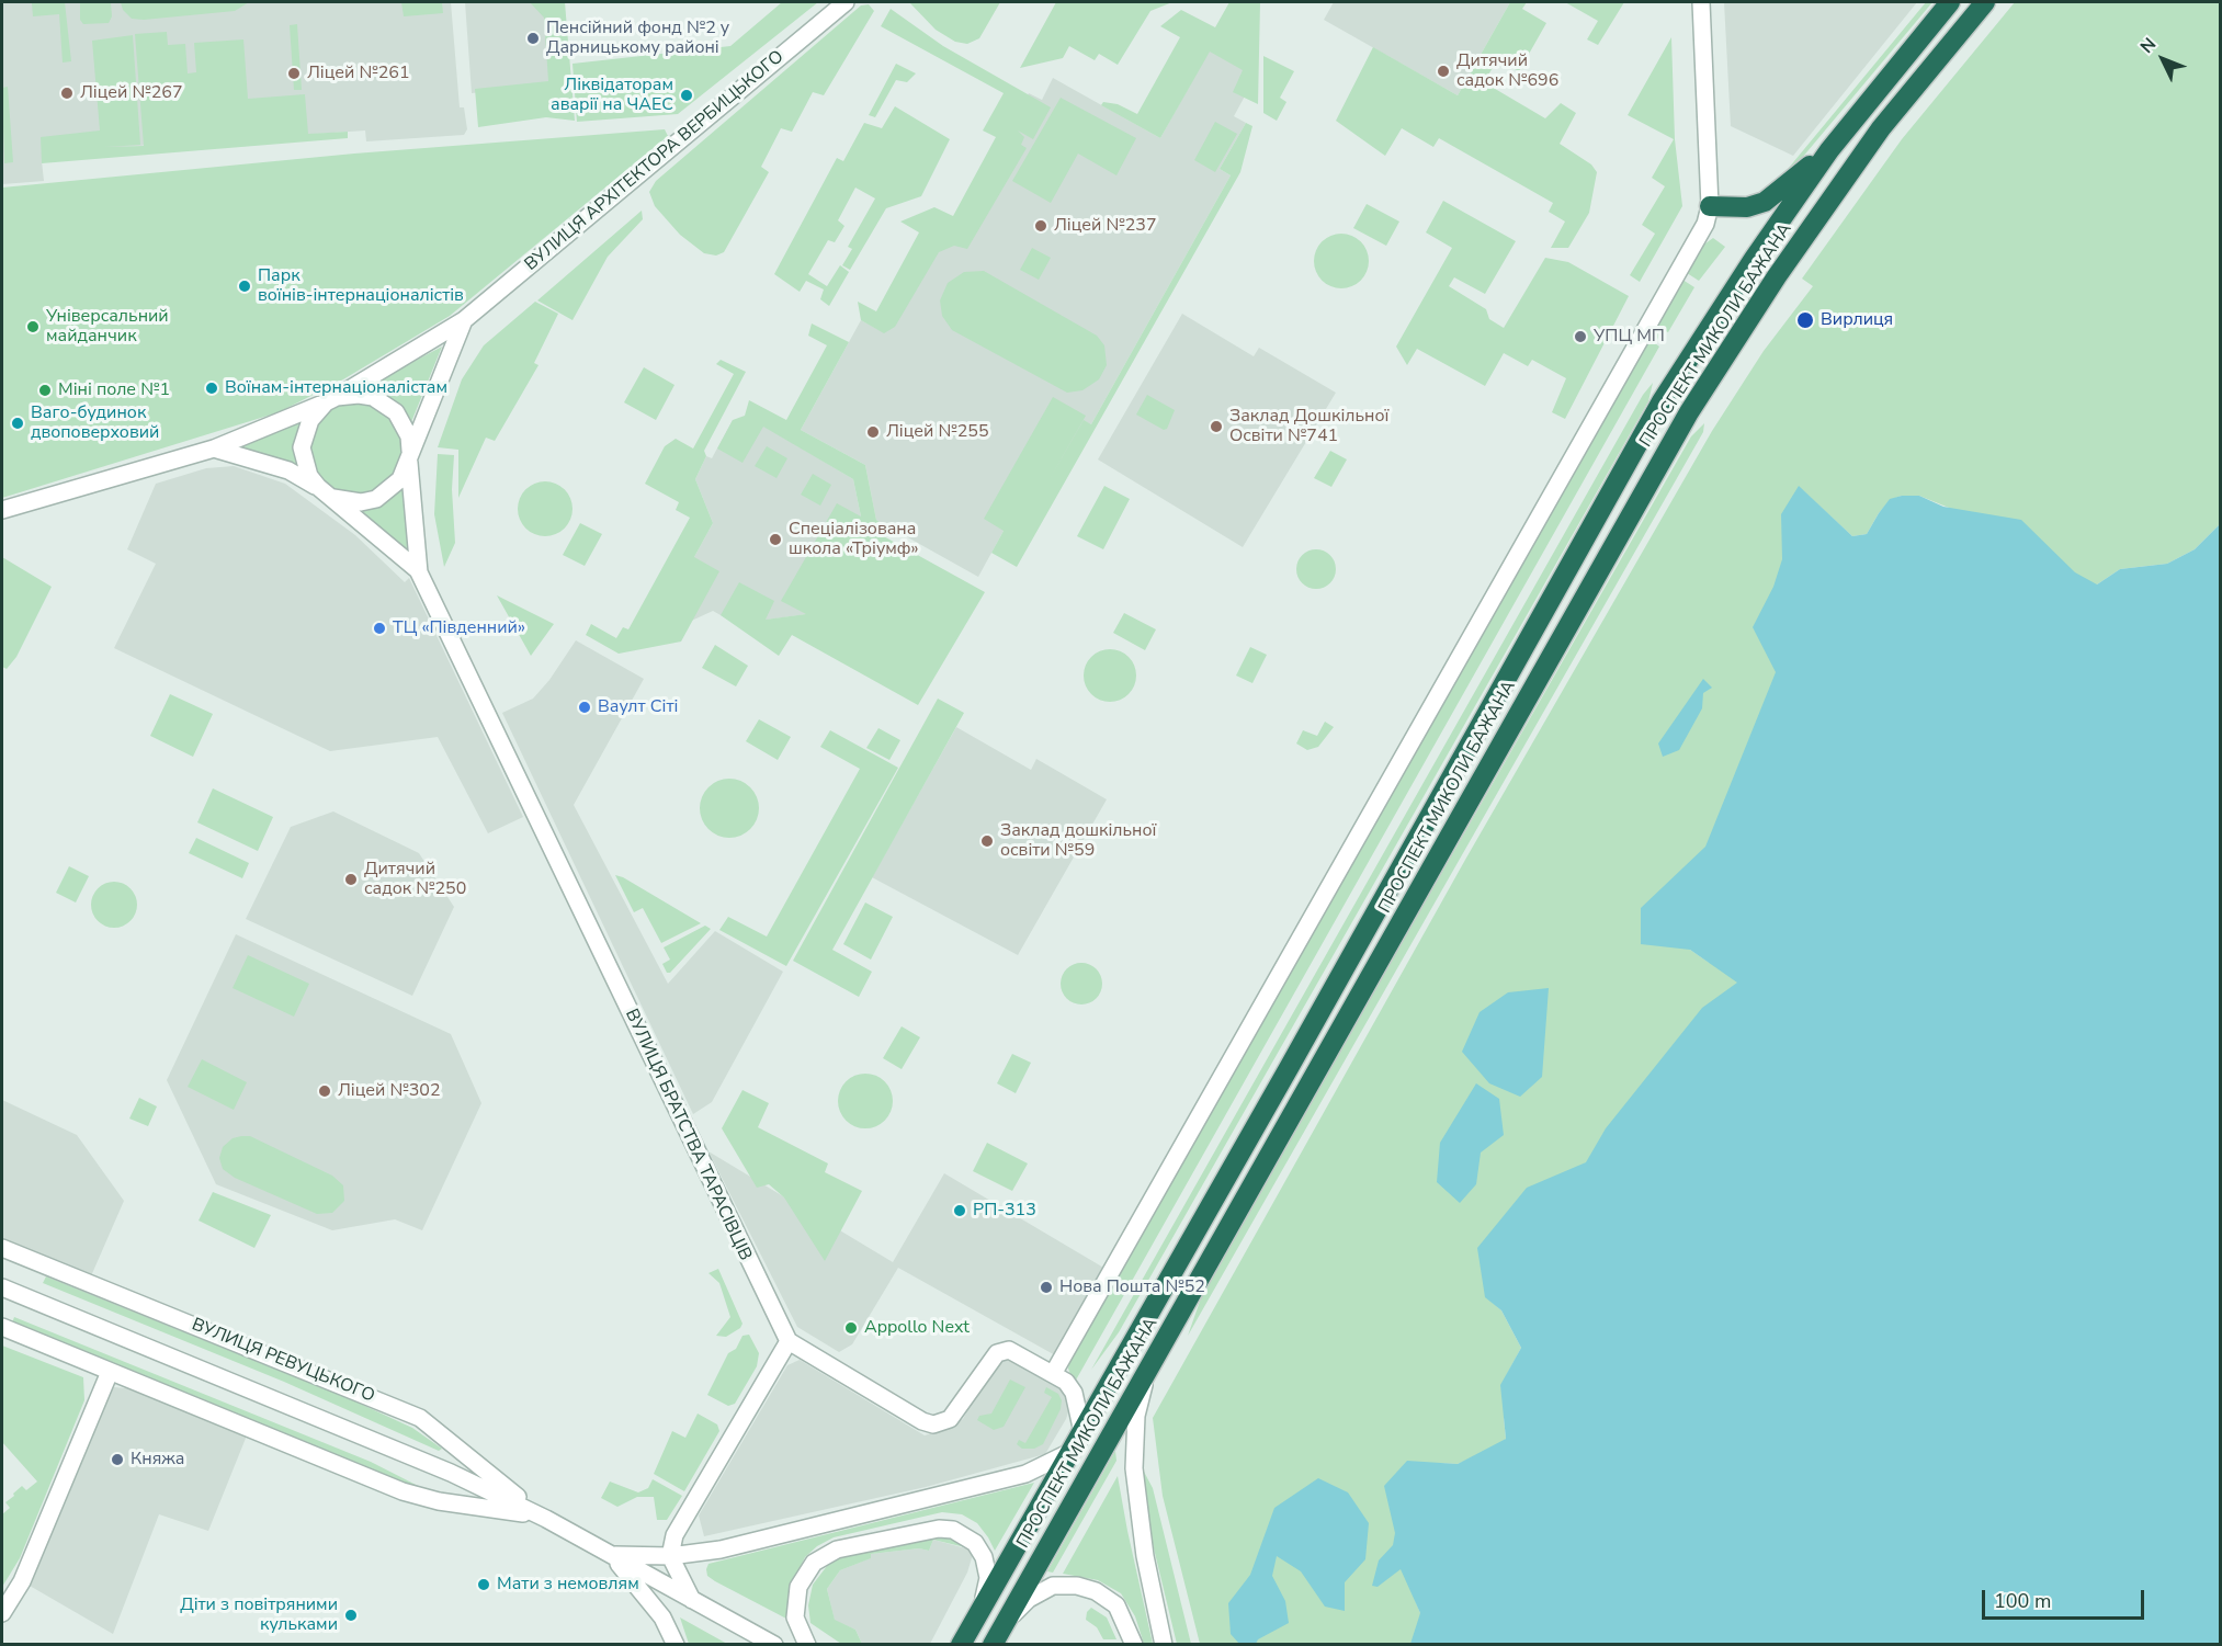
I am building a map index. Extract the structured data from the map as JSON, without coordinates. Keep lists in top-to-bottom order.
{
  "streets": {
    "highway": ["ПРОСПЕКТ МИКОЛИ БАЖАНА"],
    "street": ["ВУЛИЦЯ АРХІТЕКТОРА ВЕРБИЦЬКОГО", "ВУЛИЦЯ БРАТСТВА ТАРАСІВЦІВ", "ВУЛИЦЯ РЕВУЦЬКОГО"]
  },
  "crossings": [
    ["ВУЛИЦЯ АРХІТЕКТОРА ВЕРБИЦЬКОГО", "ВУЛИЦЯ БРАТСТВА ТАРАСІВЦІВ"]
  ],
  "places": [
    "Пенсійний фонд №2 у Дарницькому районі",
    "Дитячий садок №696",
    "Ліцей №261",
    "Ліцей №267",
    "Ліквідаторам аварії на ЧАЕС",
    "Ліцей №237",
    "Парк воїнів-інтернаціоналістів",
    "Вирлиця",
    "Універсальний майданчик",
    "УПЦ МП",
    "Воїнам-інтернаціоналістам",
    "Міні поле №1",
    "Ваго-будинок двоповерховий",
    "Заклад Дошкільної Освіти №741",
    "Ліцей №255",
    "Спеціалізована школа «Тріумф»",
    "ТЦ «Південний»",
    "Ваулт Сіті",
    "Заклад дошкільної освіти №59",
    "Дитячий садок №250",
    "Ліцей №302",
    "РП-313",
    "Нова Пошта №52",
    "Appollo Next",
    "Княжа",
    "Мати з немовлям",
    "Діти з повітряними кульками"
  ],
  "scale_bar": "100 m",
  "north": "top left"
}
